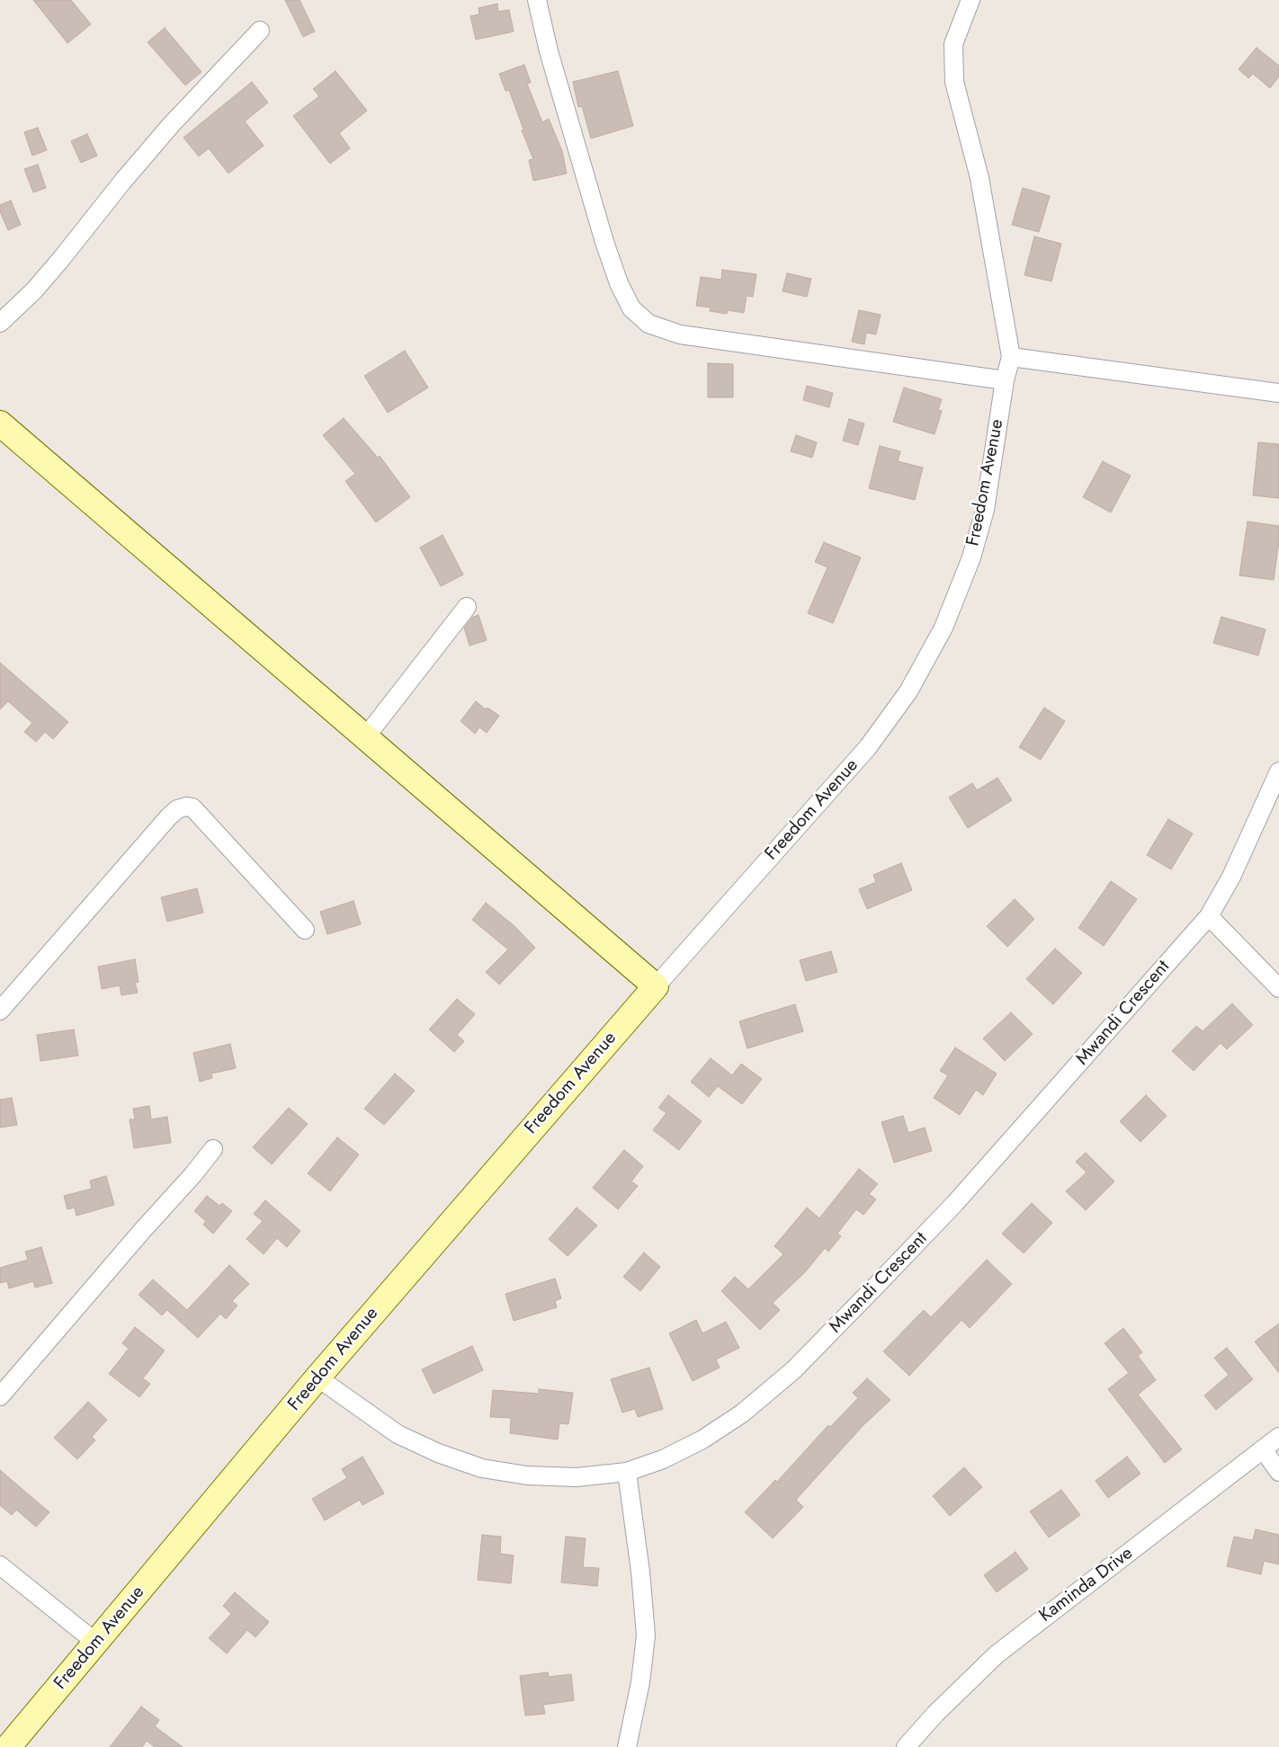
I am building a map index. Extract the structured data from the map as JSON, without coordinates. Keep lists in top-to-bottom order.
{
  "streets": {
    "main road": ["Freedom Avenue"],
    "street": ["Mwandi Crescent", "Kaminda Drive"]
  },
  "crossings": [
    ["Freedom Avenue", "Mwandi Crescent"]
  ]
}
